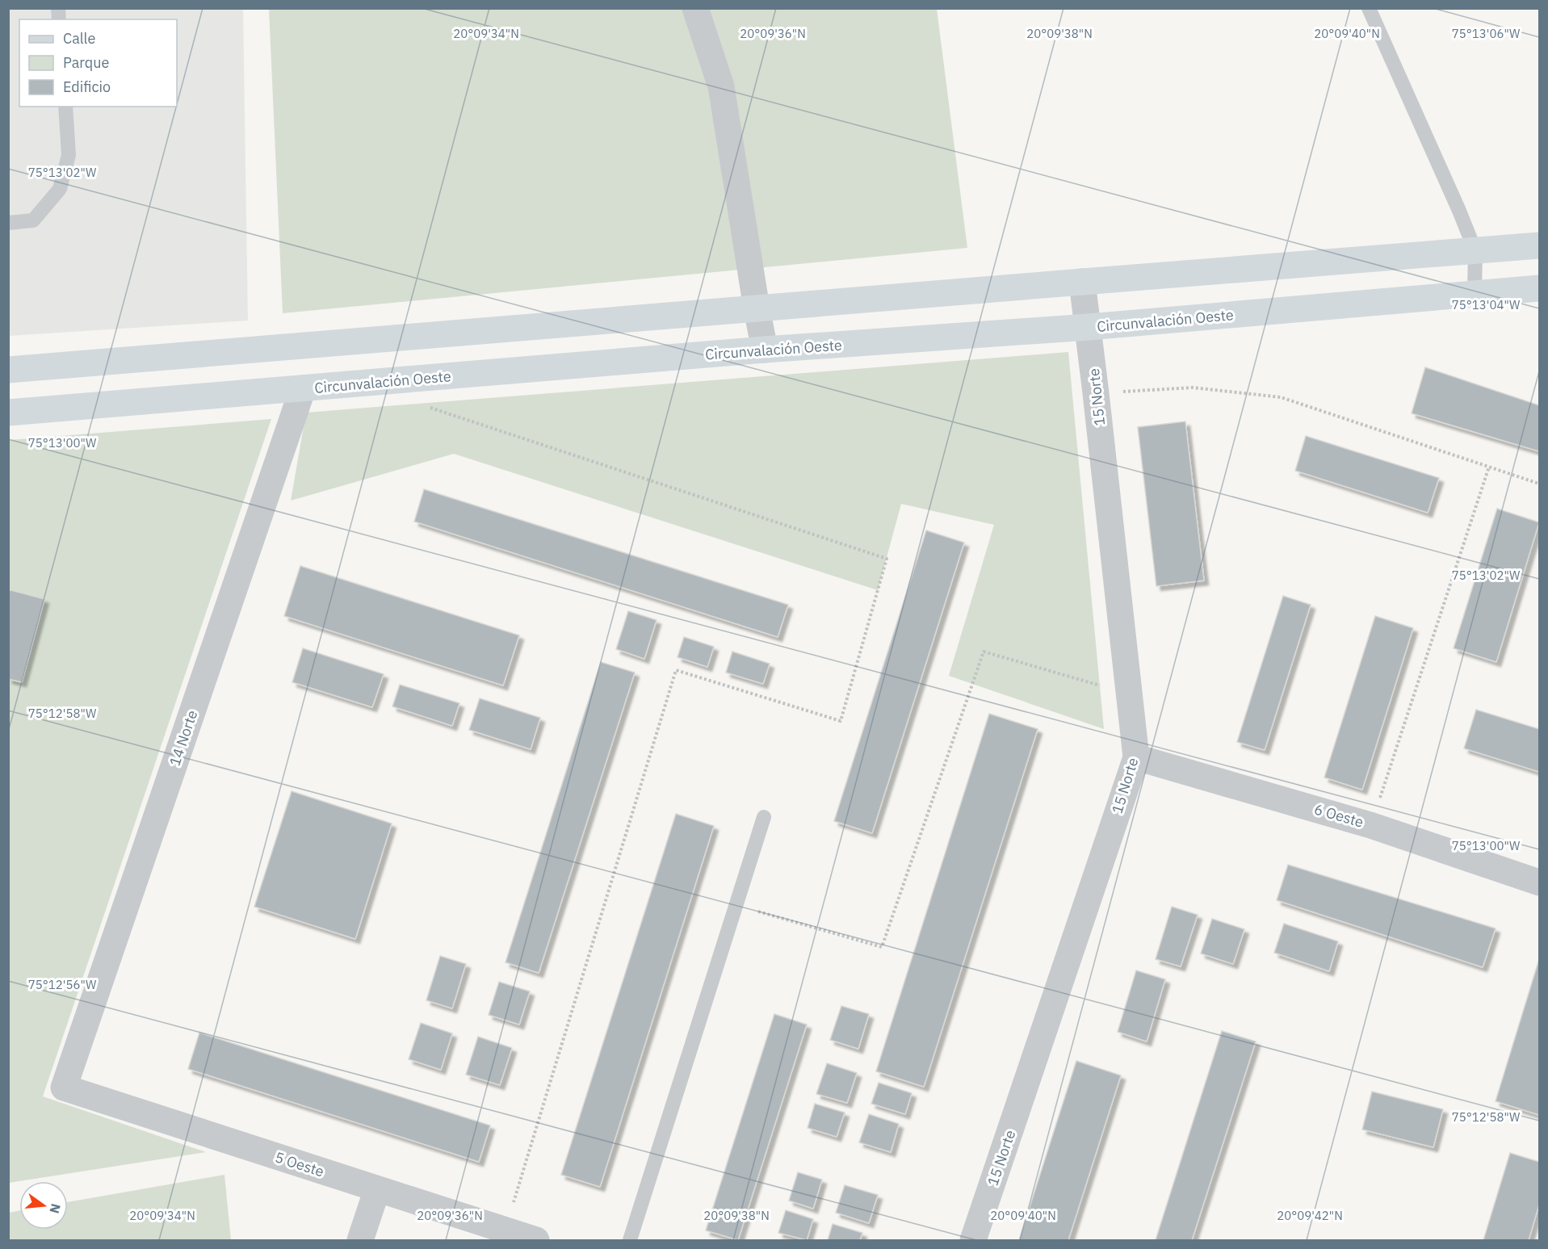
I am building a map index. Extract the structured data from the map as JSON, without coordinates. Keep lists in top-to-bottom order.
{
  "streets": {
    "main road": ["Circunvalación Oeste"],
    "street": [
      "15 Norte",
      "14 Norte",
      "6 Oeste",
      "5 Oeste"
    ]
  },
  "crossings": [
    ["Circunvalación Oeste", "15 Norte"],
    ["Circunvalación Oeste", "14 Norte"],
    ["15 Norte", "6 Oeste"],
    ["14 Norte", "5 Oeste"]
  ],
  "legend": ["Calle", "Parque", "Edificio"],
  "north": "right",
  "coordinates": [
    "20°09'34\"N",
    "20°09'36\"N",
    "20°09'38\"N",
    "20°09'40\"N",
    "75°13'06\"W",
    "75°13'02\"W",
    "75°13'04\"W",
    "75°13'00\"W",
    "75°12'58\"W",
    "75°12'56\"W",
    "20°09'42\"N"
  ]
}
